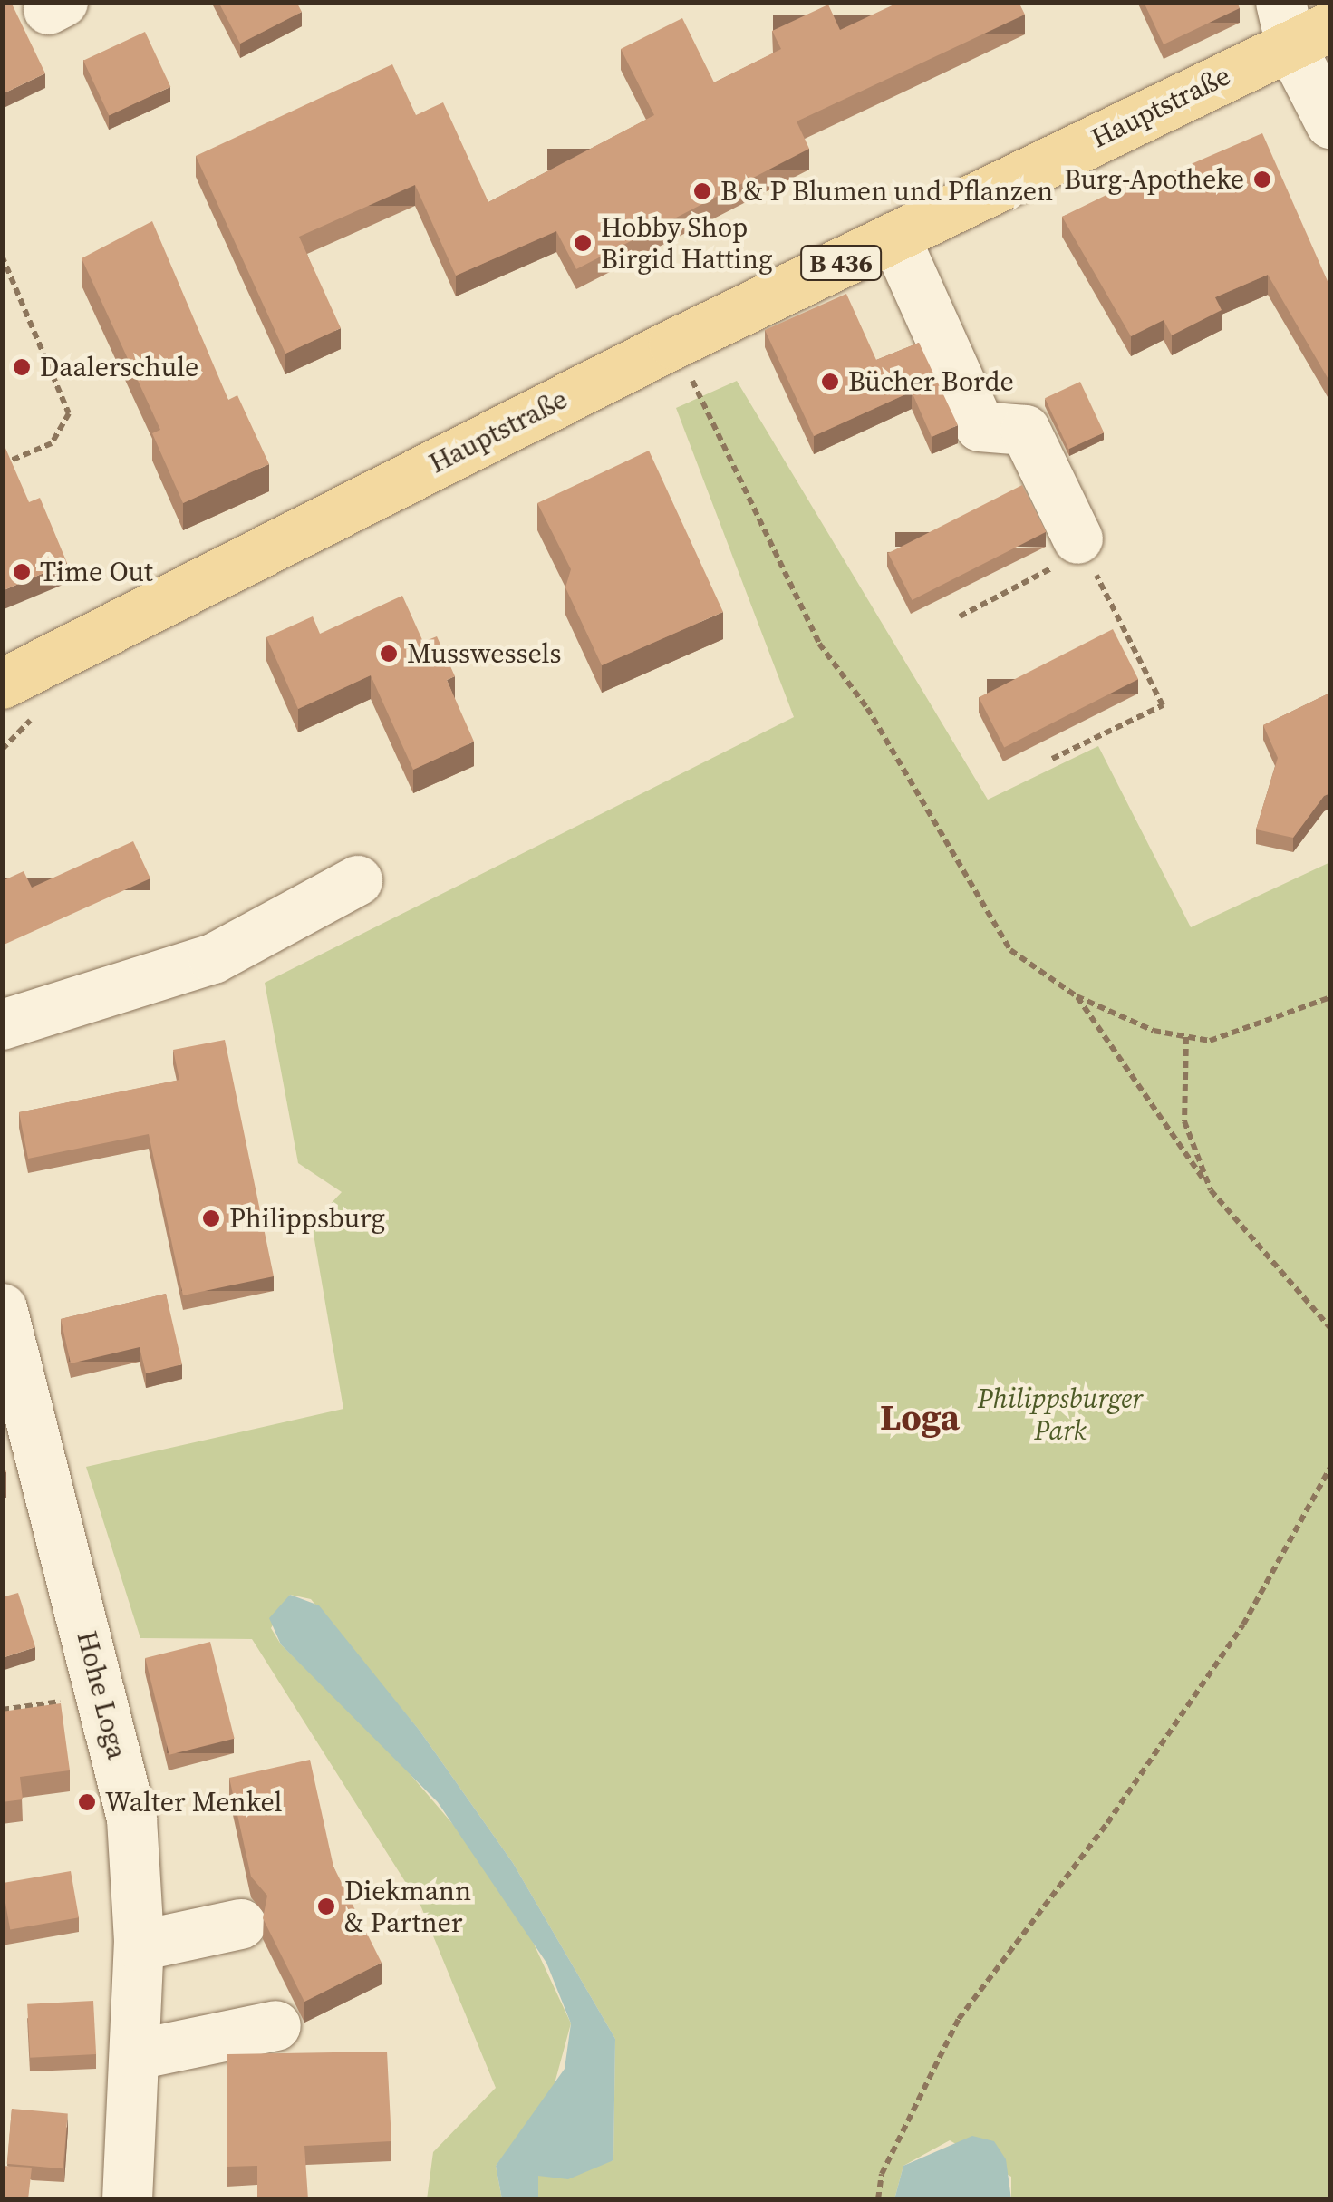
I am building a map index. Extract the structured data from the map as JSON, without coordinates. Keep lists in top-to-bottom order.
{
  "streets": {
    "main road": ["Hauptstraße", "B 436"],
    "street": ["Hohe Loga"]
  },
  "districts": ["Loga"],
  "parks": ["Philippsburger Park"],
  "places": [
    "Burg-Apotheke",
    "B & P Blumen und Pflanzen",
    "Hobby Shop Birgid Hatting",
    "Daalerschule",
    "Bücher Borde",
    "Time Out",
    "Musswessels",
    "Philippsburg",
    "Walter Menkel",
    "Diekmann & Partner"
  ]
}
